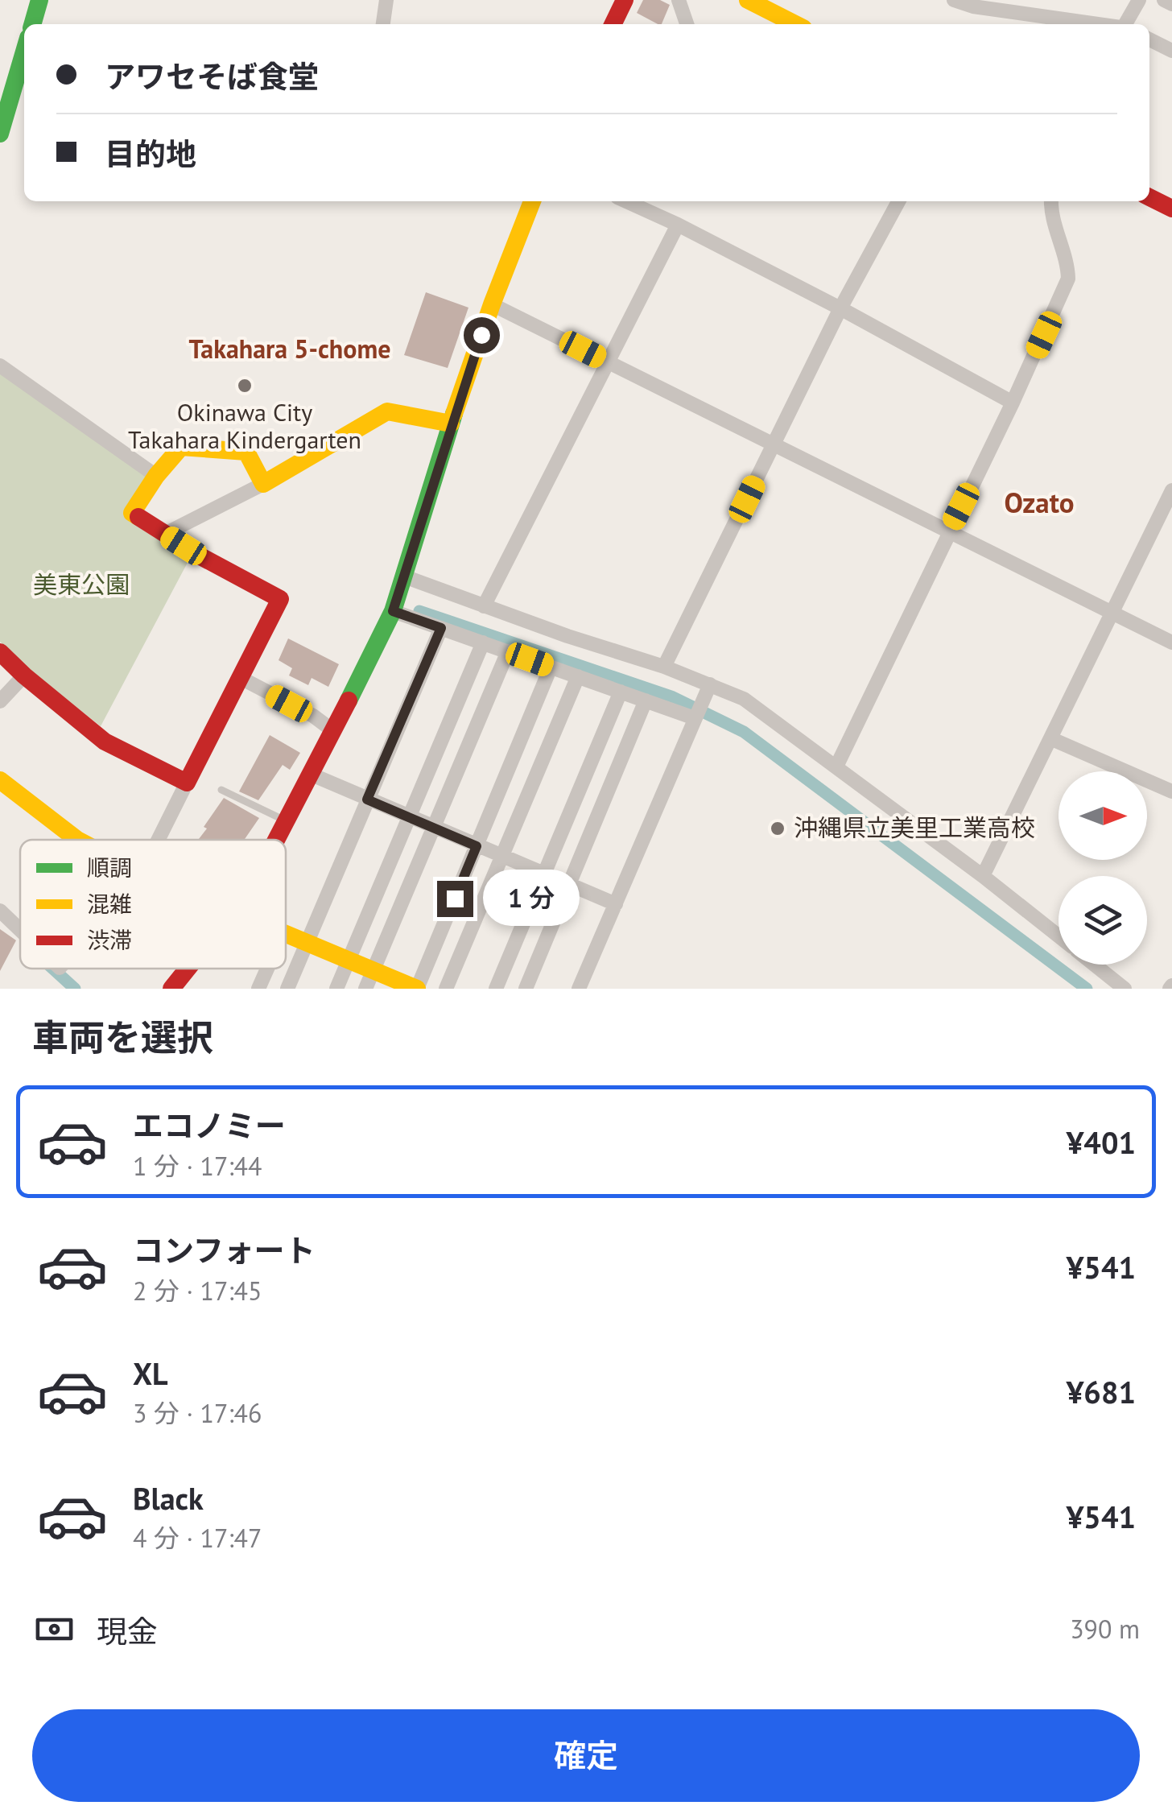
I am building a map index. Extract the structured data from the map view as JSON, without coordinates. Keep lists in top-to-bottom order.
{
  "districts": ["Takahara 5-chome", "Ozato"],
  "parks": ["美東公園"],
  "places": ["Okinawa City Takahara Kindergarten", "沖縄県立美里工業高校"],
  "legend": ["順調", "混雑", "渋滞"],
  "north": "right",
  "page": {
    "banner": ["アワセそば食堂", "目的地"],
    "bubble": "1 分",
    "heading": "車両を選択",
    "list": [
      {
        "name": "エコノミー",
        "note": "1 分 · 17:44",
        "value": "¥401"
      },
      {
        "name": "コンフォート",
        "note": "2 分 · 17:45",
        "value": "¥541"
      },
      {
        "name": "XL",
        "note": "3 分 · 17:46",
        "value": "¥681"
      },
      {
        "name": "Black",
        "note": "4 分 · 17:47",
        "value": "¥541"
      }
    ],
    "pay": ["現金", "390 m"],
    "buttons": "確定"
  }
}
